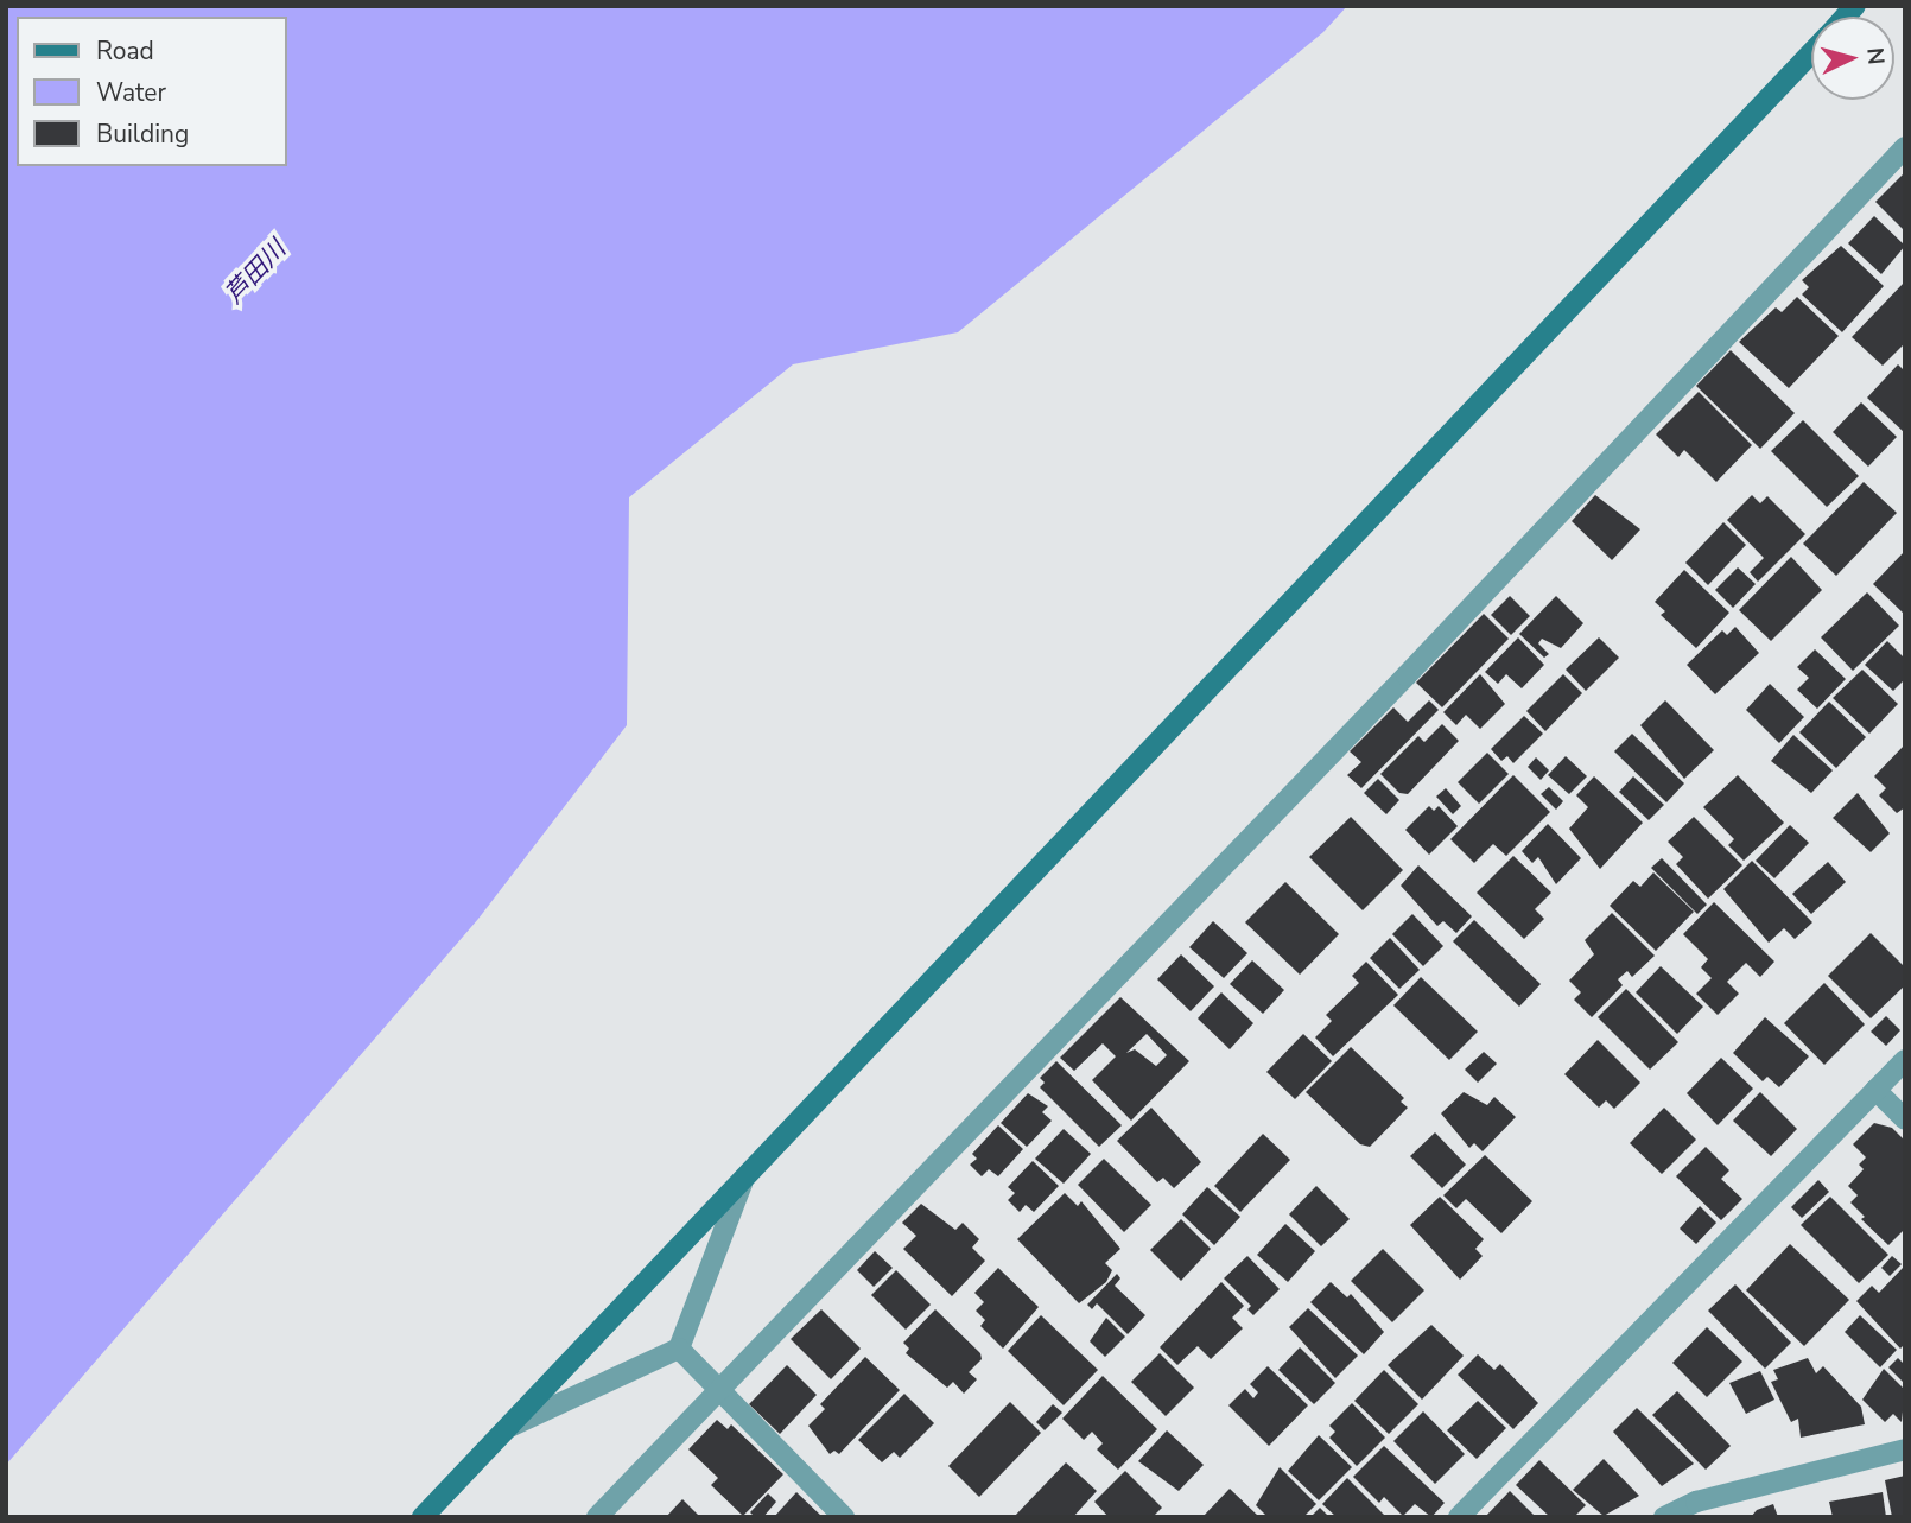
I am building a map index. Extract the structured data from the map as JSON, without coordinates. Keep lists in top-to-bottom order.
{
  "water": ["芦田川"],
  "legend": ["Road", "Water", "Building"],
  "north": "right"
}
